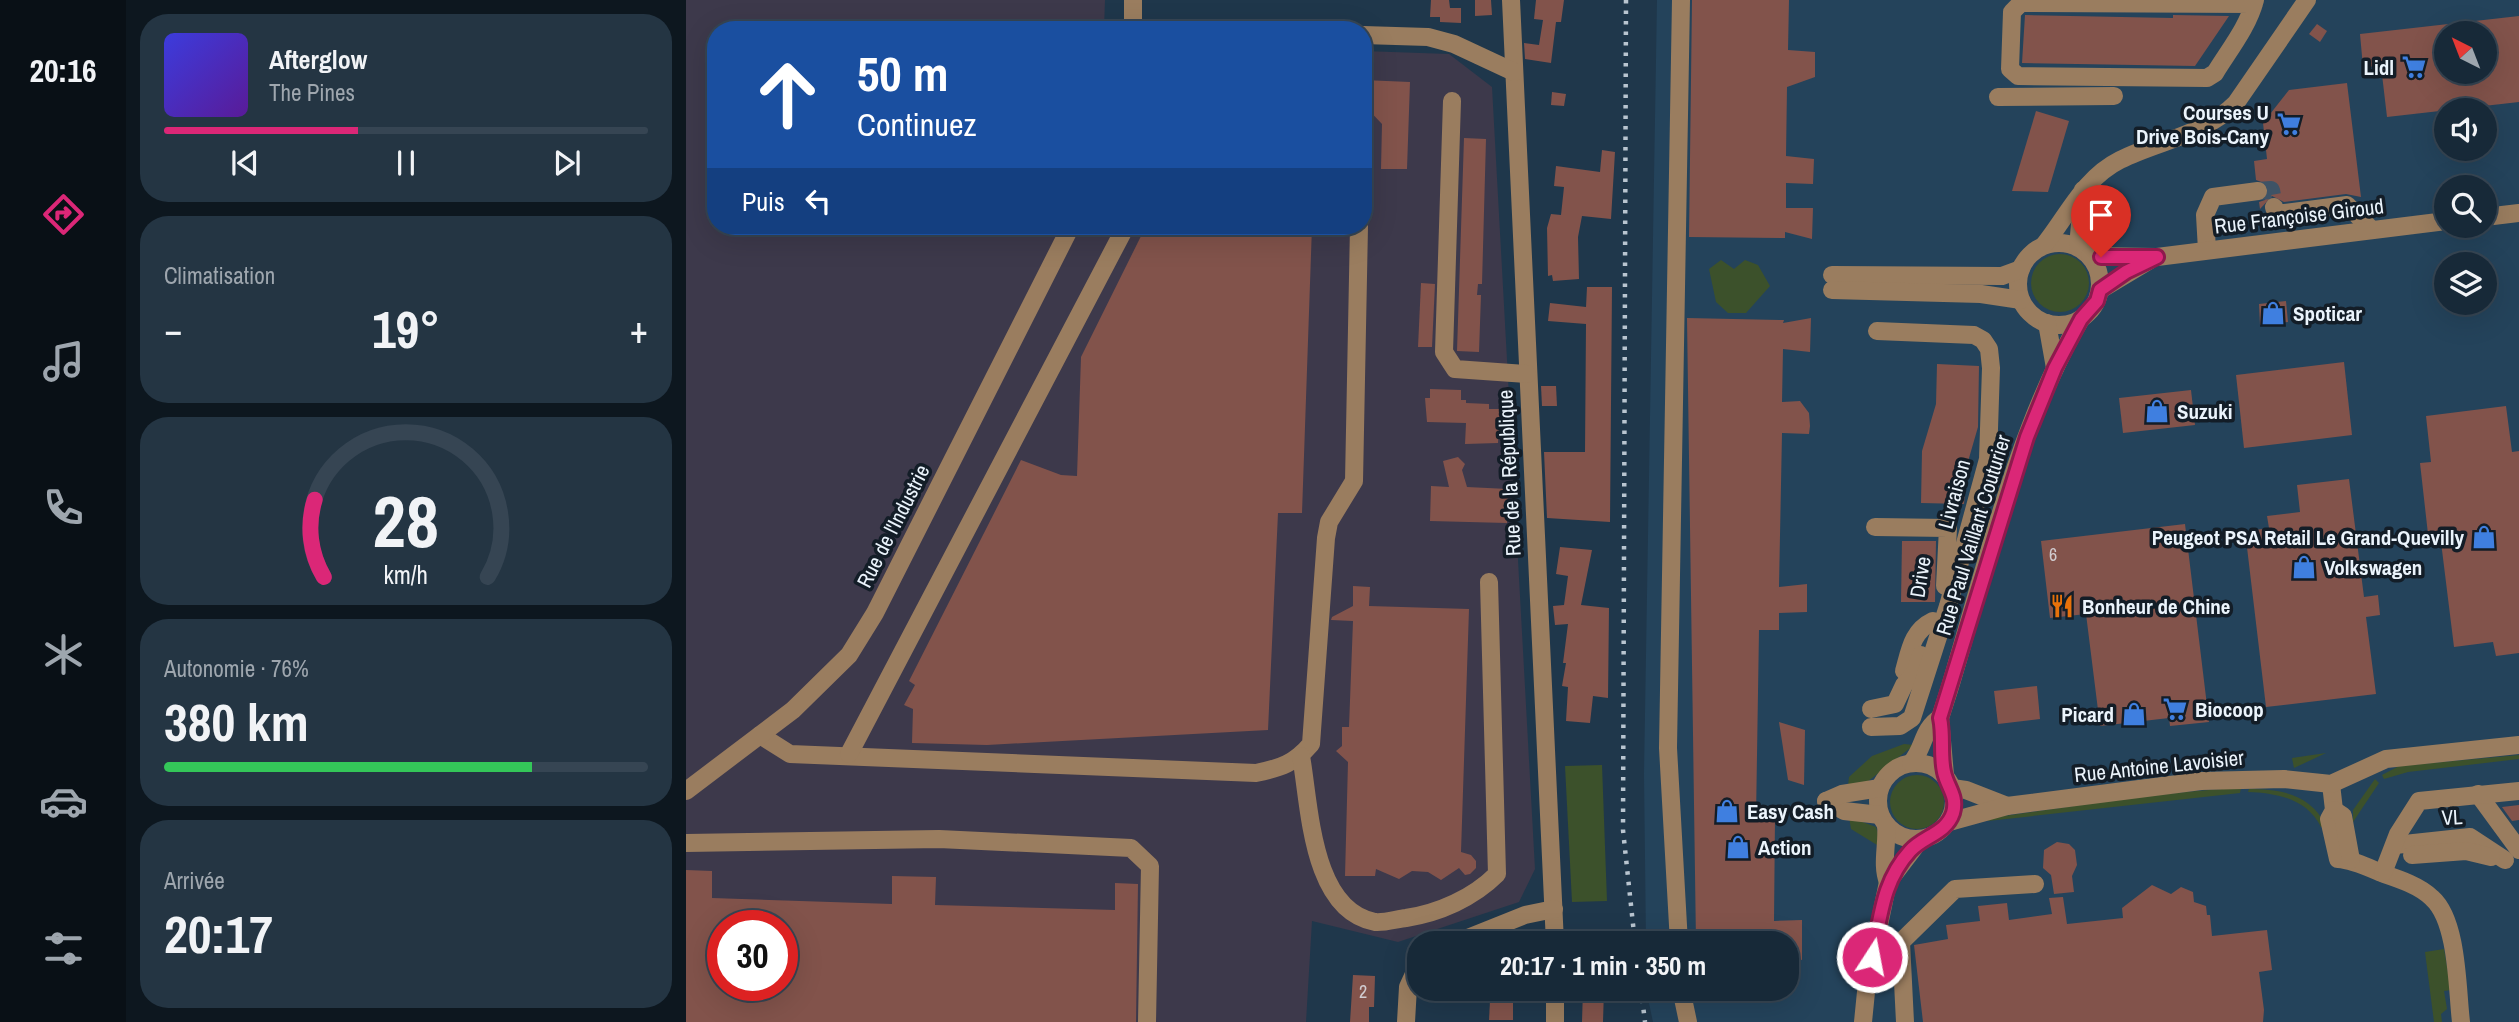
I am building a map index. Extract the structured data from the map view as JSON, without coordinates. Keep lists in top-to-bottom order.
{
  "streets": {
    "street": [
      "Rue Françoise Giroud",
      "Rue de la République",
      "Livraison",
      "Rue de l'Industrie",
      "Rue Paul Vaillant Couturier",
      "Drive",
      "Rue Antoine Lavoisier",
      "VL"
    ]
  },
  "crossings": [
    ["Rue Françoise Giroud", "Rue Paul Vaillant Couturier"],
    ["Livraison", "Drive"],
    ["Rue Paul Vaillant Couturier", "Rue Antoine Lavoisier"]
  ],
  "places": {
    "supermarket": ["Lidl", "Courses U Drive Bois-Cany", "Biocoop"],
    "shop": [
      "Spoticar",
      "Suzuki",
      "Peugeot PSA Retail Le Grand-Quevilly",
      "Volkswagen",
      "Picard",
      "Easy Cash",
      "Action"
    ],
    "restaurant": ["Bonheur de Chine"]
  },
  "house_numbers": ["6", "2"],
  "north": "top left",
  "page": {
    "tabs": "20:16",
    "turn": ["50 m", "Continuez"],
    "song": ["Afterglow", "The Pines"],
    "then": "Puis",
    "tile": [
      "Climatisation",
      ["Autonomie · 76%", "380 km"],
      ["Arrivée", "20:17"]
    ],
    "heat": ["−", "19°", "+"],
    "limit": "30",
    "trip": "20:17 · 1 min · 350 m",
    "gauge": ["28", "km/h"]
  }
}
